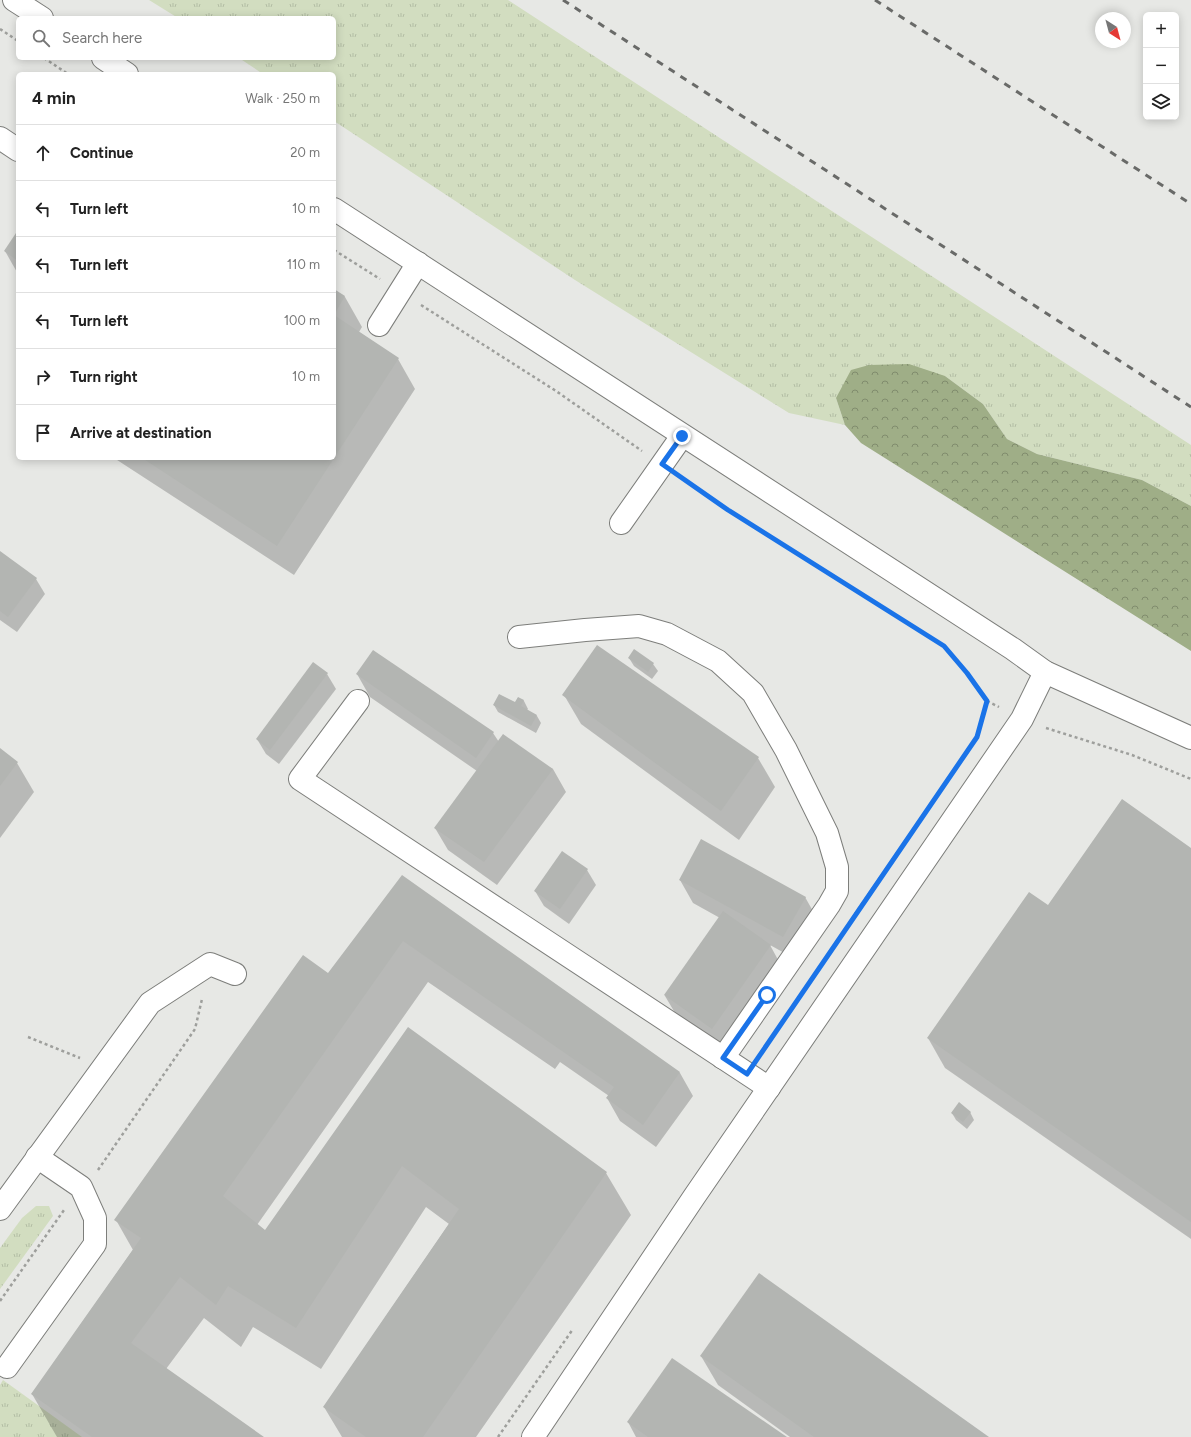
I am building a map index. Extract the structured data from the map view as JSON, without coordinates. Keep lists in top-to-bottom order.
{
  "north": "bottom right",
  "page": {
    "map_buttons": ["+", "−"],
    "search": "Search here",
    "heading": ["4 min", "Walk · 250 m"],
    "list": [
      ["Continue", "20 m"],
      ["Turn left", "10 m"],
      ["Turn left", "110 m"],
      ["Turn left", "100 m"],
      ["Turn right", "10 m"],
      "Arrive at destination"
    ]
  }
}
